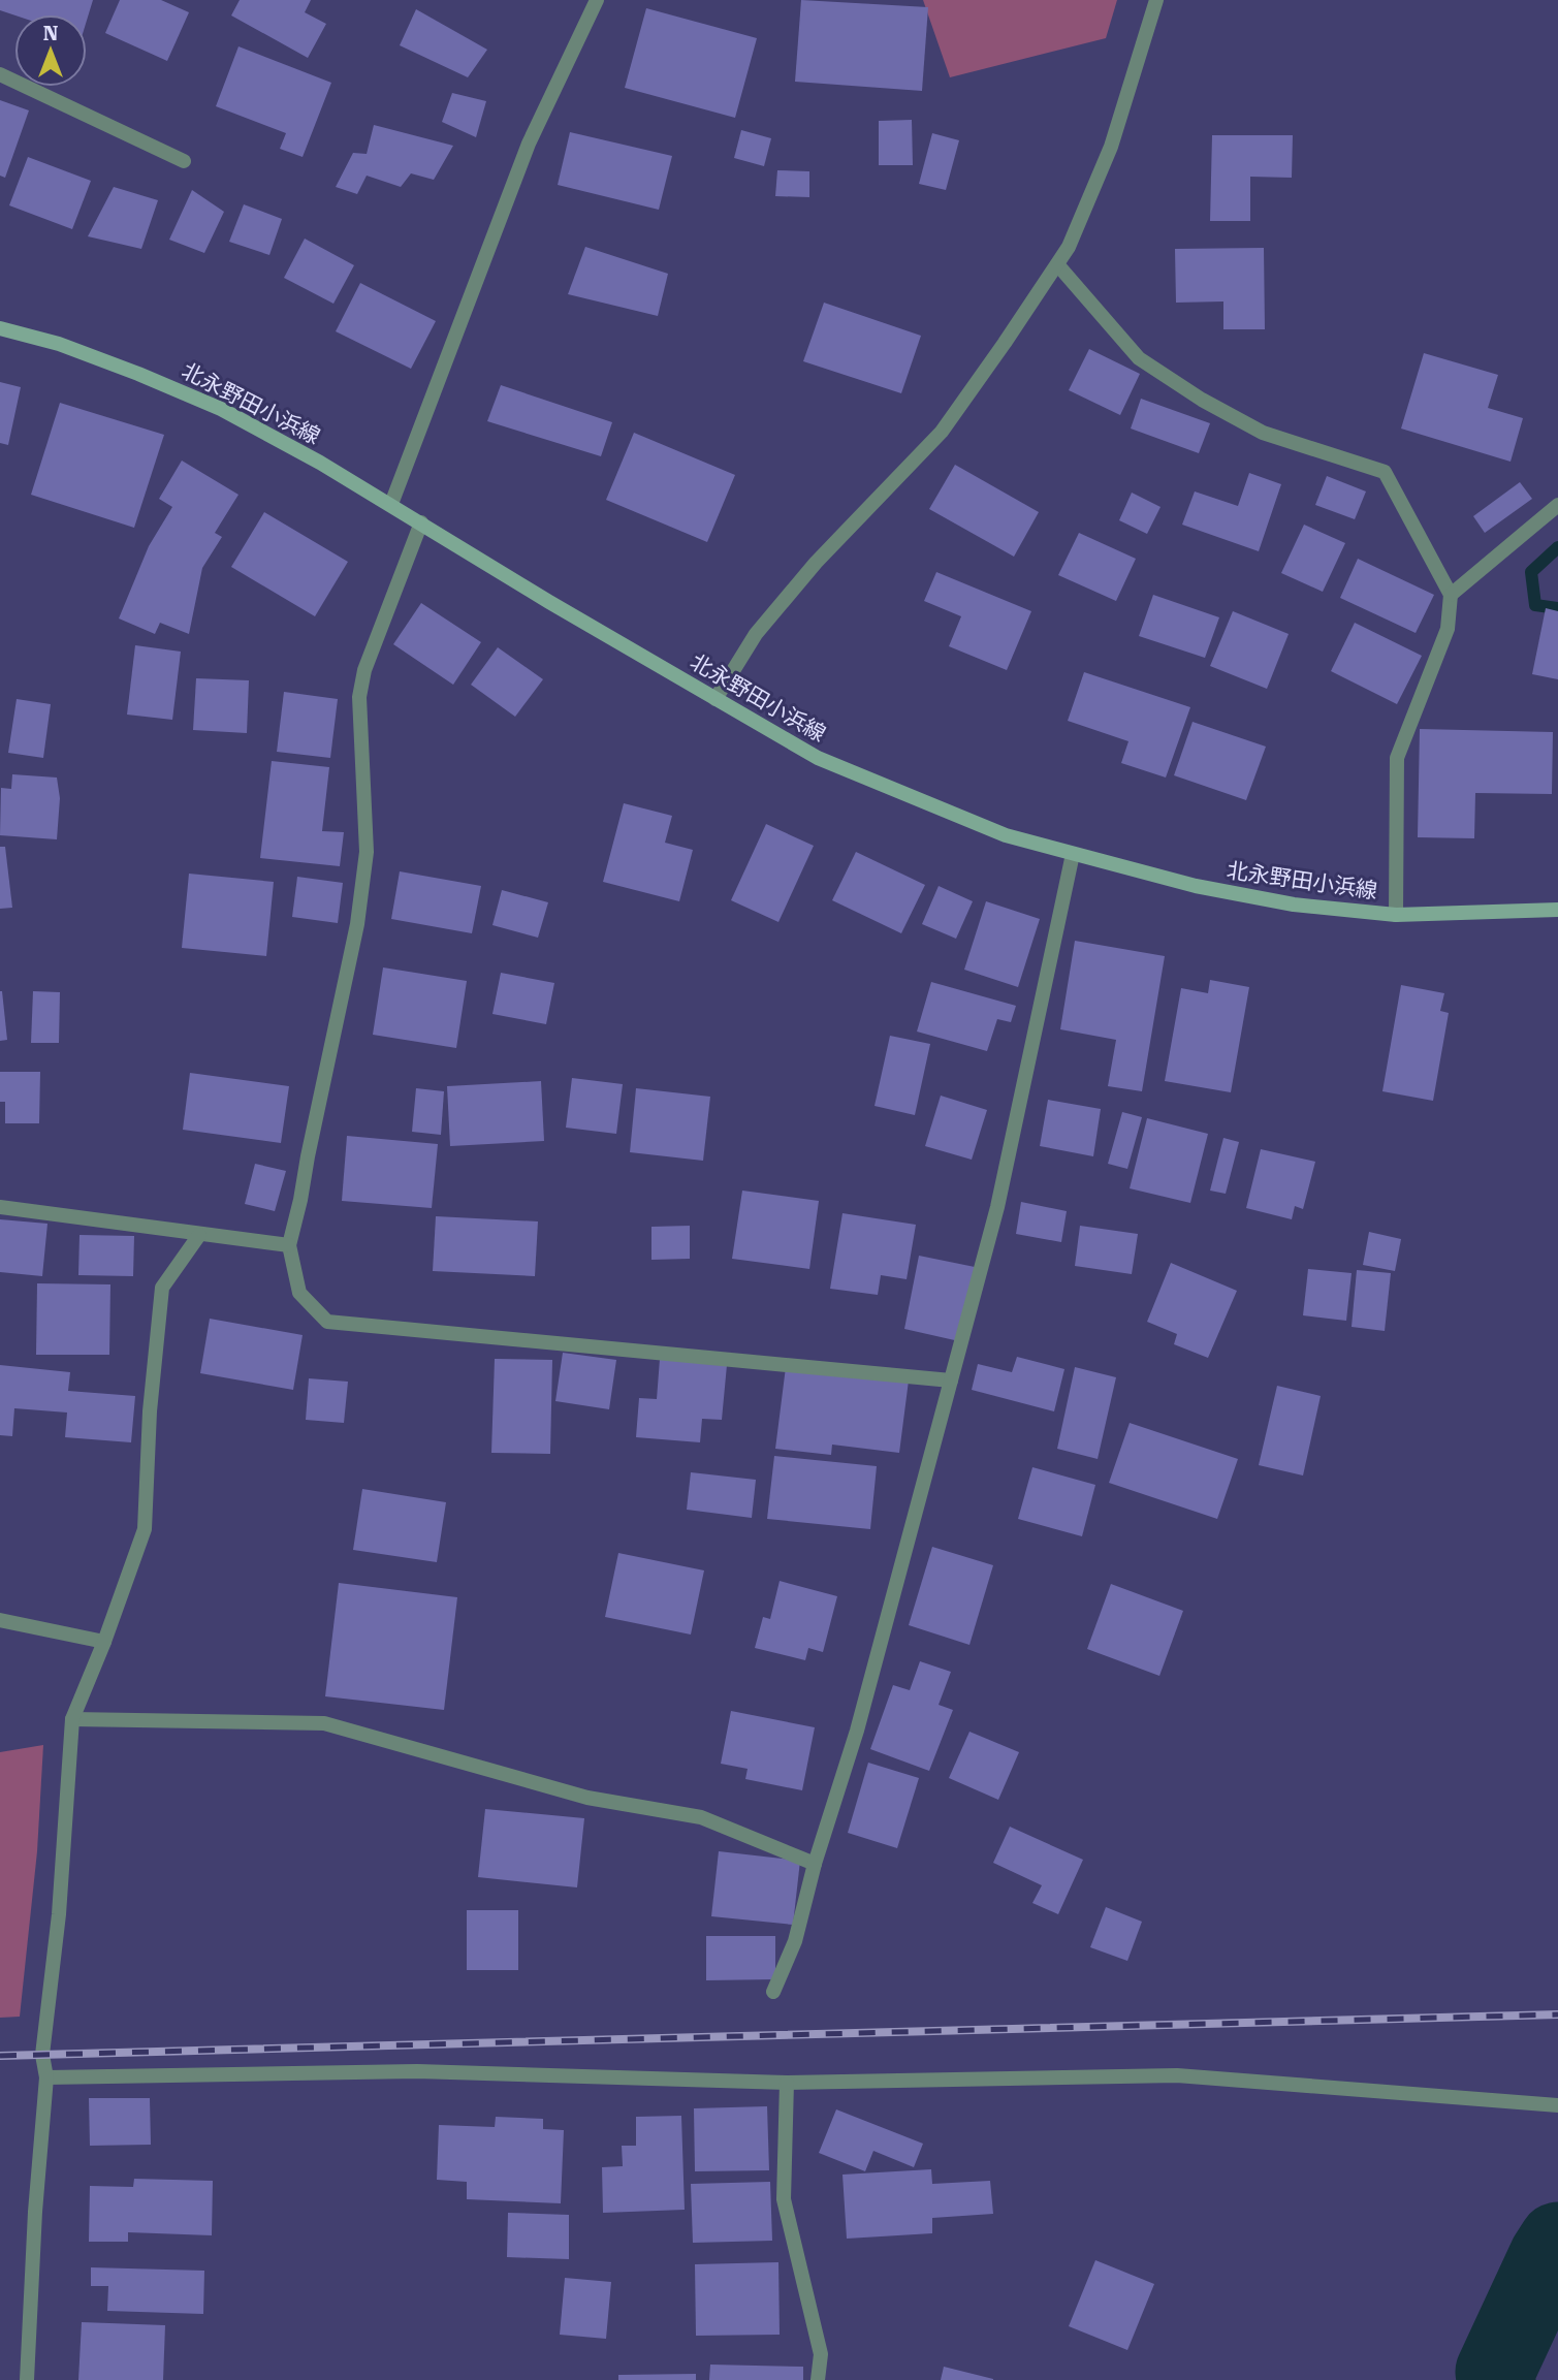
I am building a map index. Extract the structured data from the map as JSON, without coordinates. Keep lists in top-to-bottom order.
{
  "streets": {
    "main road": ["北永野田小浜線"]
  },
  "north": "top"
}
